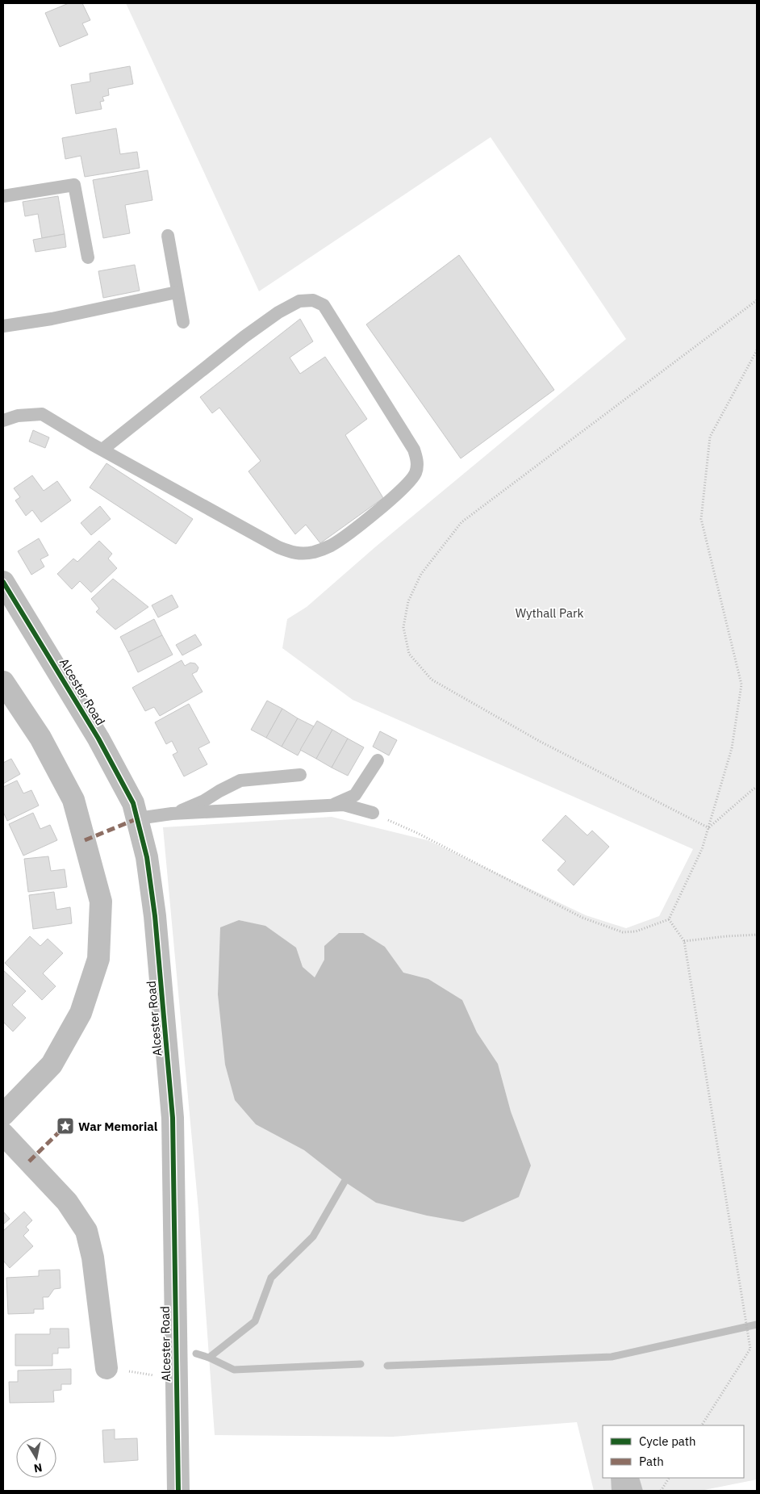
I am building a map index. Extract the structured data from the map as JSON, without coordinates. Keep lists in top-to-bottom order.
{
  "streets": {
    "street": ["Alcester Road"]
  },
  "parks": ["Wythall Park"],
  "places": {
    "place": ["War Memorial"]
  },
  "legend": ["Cycle path", "Path"],
  "north": "bottom"
}
